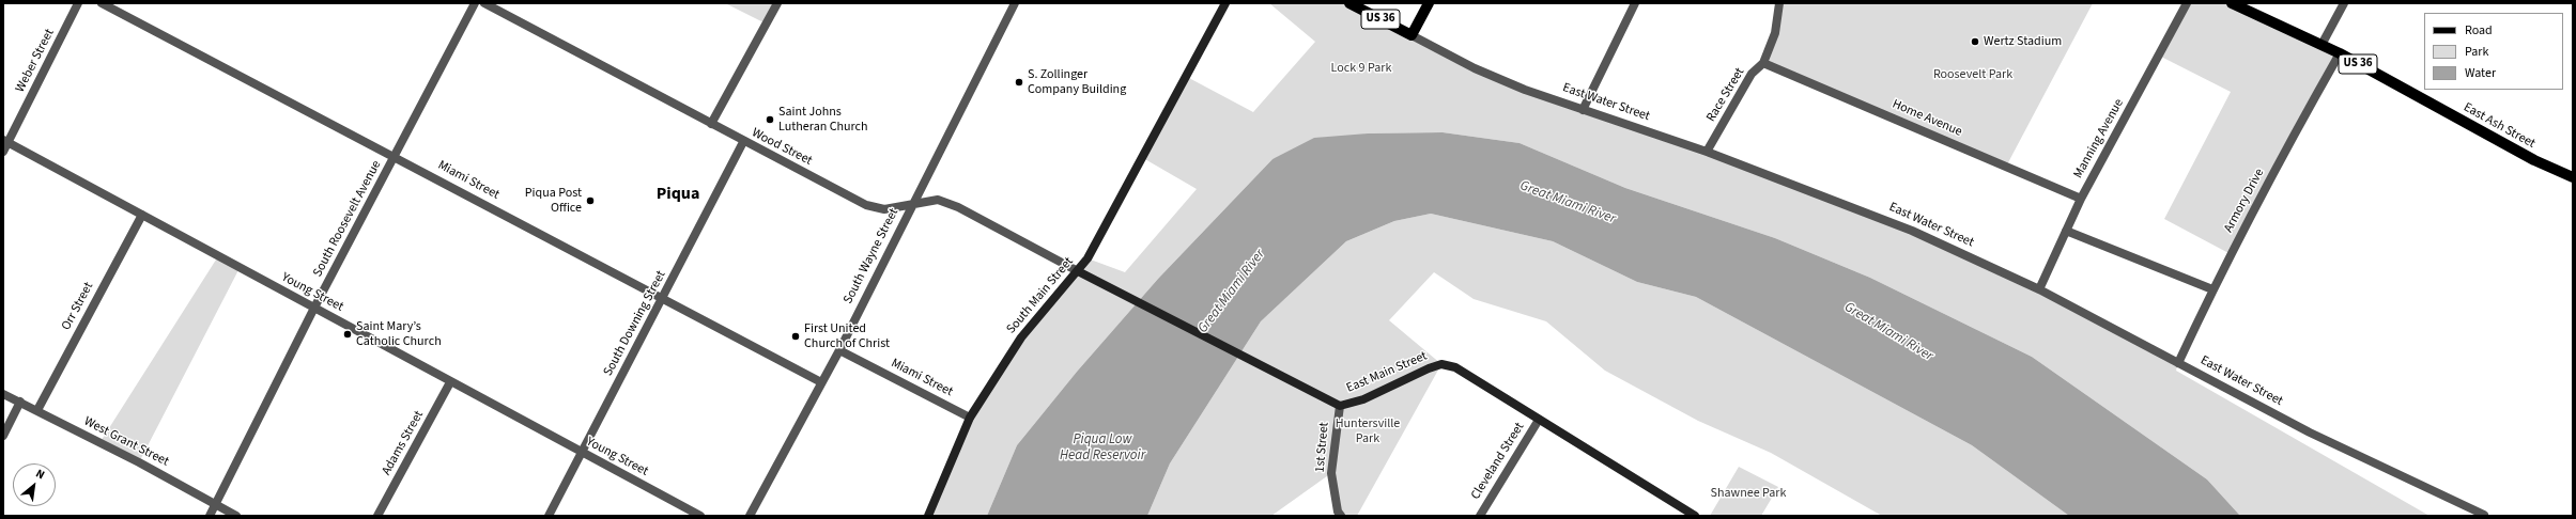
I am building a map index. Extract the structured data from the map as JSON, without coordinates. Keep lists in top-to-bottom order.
{
  "streets": {
    "main road": ["US 36", "East Water Street", "East Ash Street"],
    "street": [
      "Weber Street",
      "Race Street",
      "Home Avenue",
      "Manning Avenue",
      "Wood Street",
      "Miami Street",
      "Armory Drive",
      "South Roosevelt Avenue",
      "South Wayne Street",
      "Young Street",
      "South Main Street",
      "Orr Street",
      "South Downing Street",
      "East Main Street",
      "West Grant Street",
      "Adams Street",
      "1st Street",
      "Cleveland Street"
    ]
  },
  "crossings": [
    ["US 36", "East Water Street"],
    ["Weber Street", "Young Street"],
    ["Race Street", "East Water Street"],
    ["Race Street", "Home Avenue"],
    ["East Water Street", "Manning Avenue"],
    ["East Water Street", "Armory Drive"],
    ["Home Avenue", "Manning Avenue"],
    ["East Ash Street", "Armory Drive"],
    ["Wood Street", "South Wayne Street"],
    ["Wood Street", "South Main Street"],
    ["Wood Street", "South Downing Street"],
    ["Wood Street", "East Main Street"],
    ["Miami Street", "South Roosevelt Avenue"],
    ["Miami Street", "South Wayne Street"],
    ["Miami Street", "South Main Street"],
    ["Miami Street", "South Downing Street"],
    ["South Roosevelt Avenue", "Young Street"],
    ["South Roosevelt Avenue", "West Grant Street"],
    ["Young Street", "Orr Street"],
    ["Young Street", "South Downing Street"],
    ["Young Street", "Adams Street"],
    ["South Main Street", "East Main Street"],
    ["Orr Street", "West Grant Street"],
    ["East Main Street", "1st Street"],
    ["East Main Street", "Cleveland Street"]
  ],
  "districts": ["Piqua"],
  "water": ["Great Miami River", "Piqua Low Head Reservoir"],
  "parks": [
    "Lock 9 Park",
    "Roosevelt Park",
    "Huntersville Park",
    "Shawnee Park"
  ],
  "places": [
    "Wertz Stadium",
    "S. Zollinger Company Building",
    "Saint Johns Lutheran Church",
    "Piqua Post Office",
    "Saint Mary’s Catholic Church",
    "First United Church of Christ"
  ],
  "legend": ["Road", "Park", "Water"],
  "north": "top right"
}
